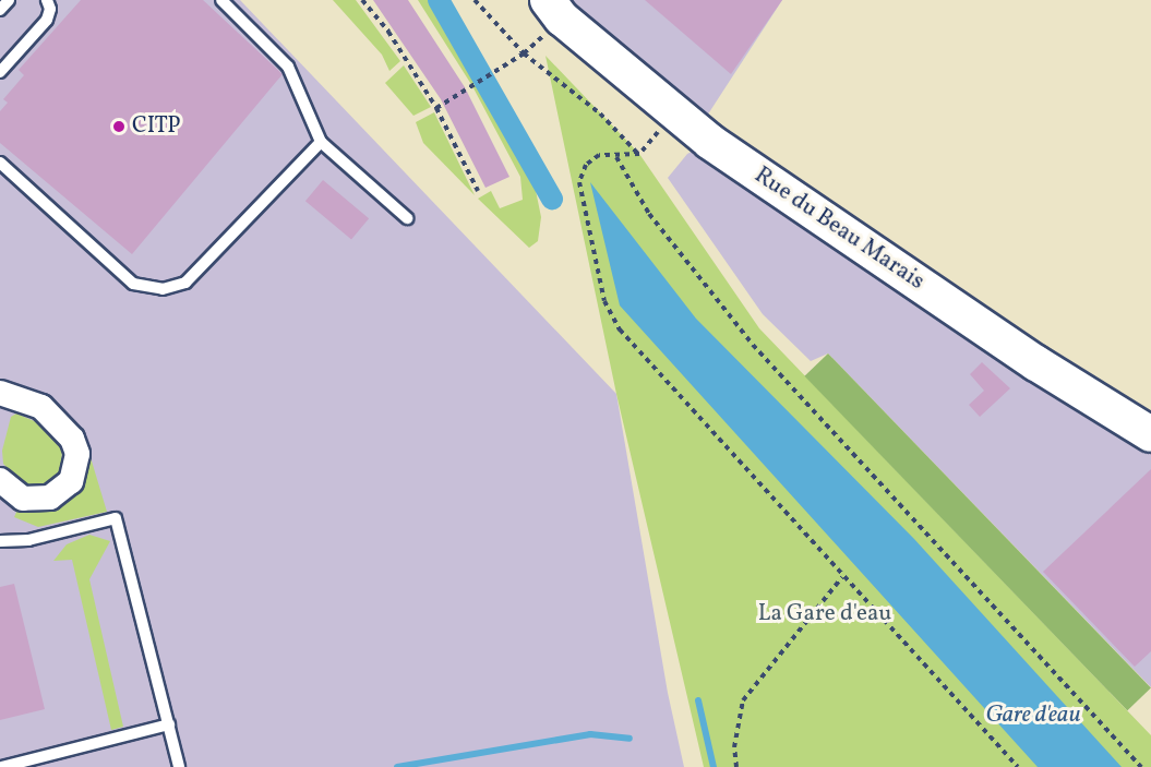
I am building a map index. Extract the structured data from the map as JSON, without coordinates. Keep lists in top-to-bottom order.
{
  "streets": {
    "street": ["Rue du Beau Marais"]
  },
  "water": ["Gare d'eau"],
  "parks": ["La Gare d'eau"],
  "places": ["CITP"]
}
